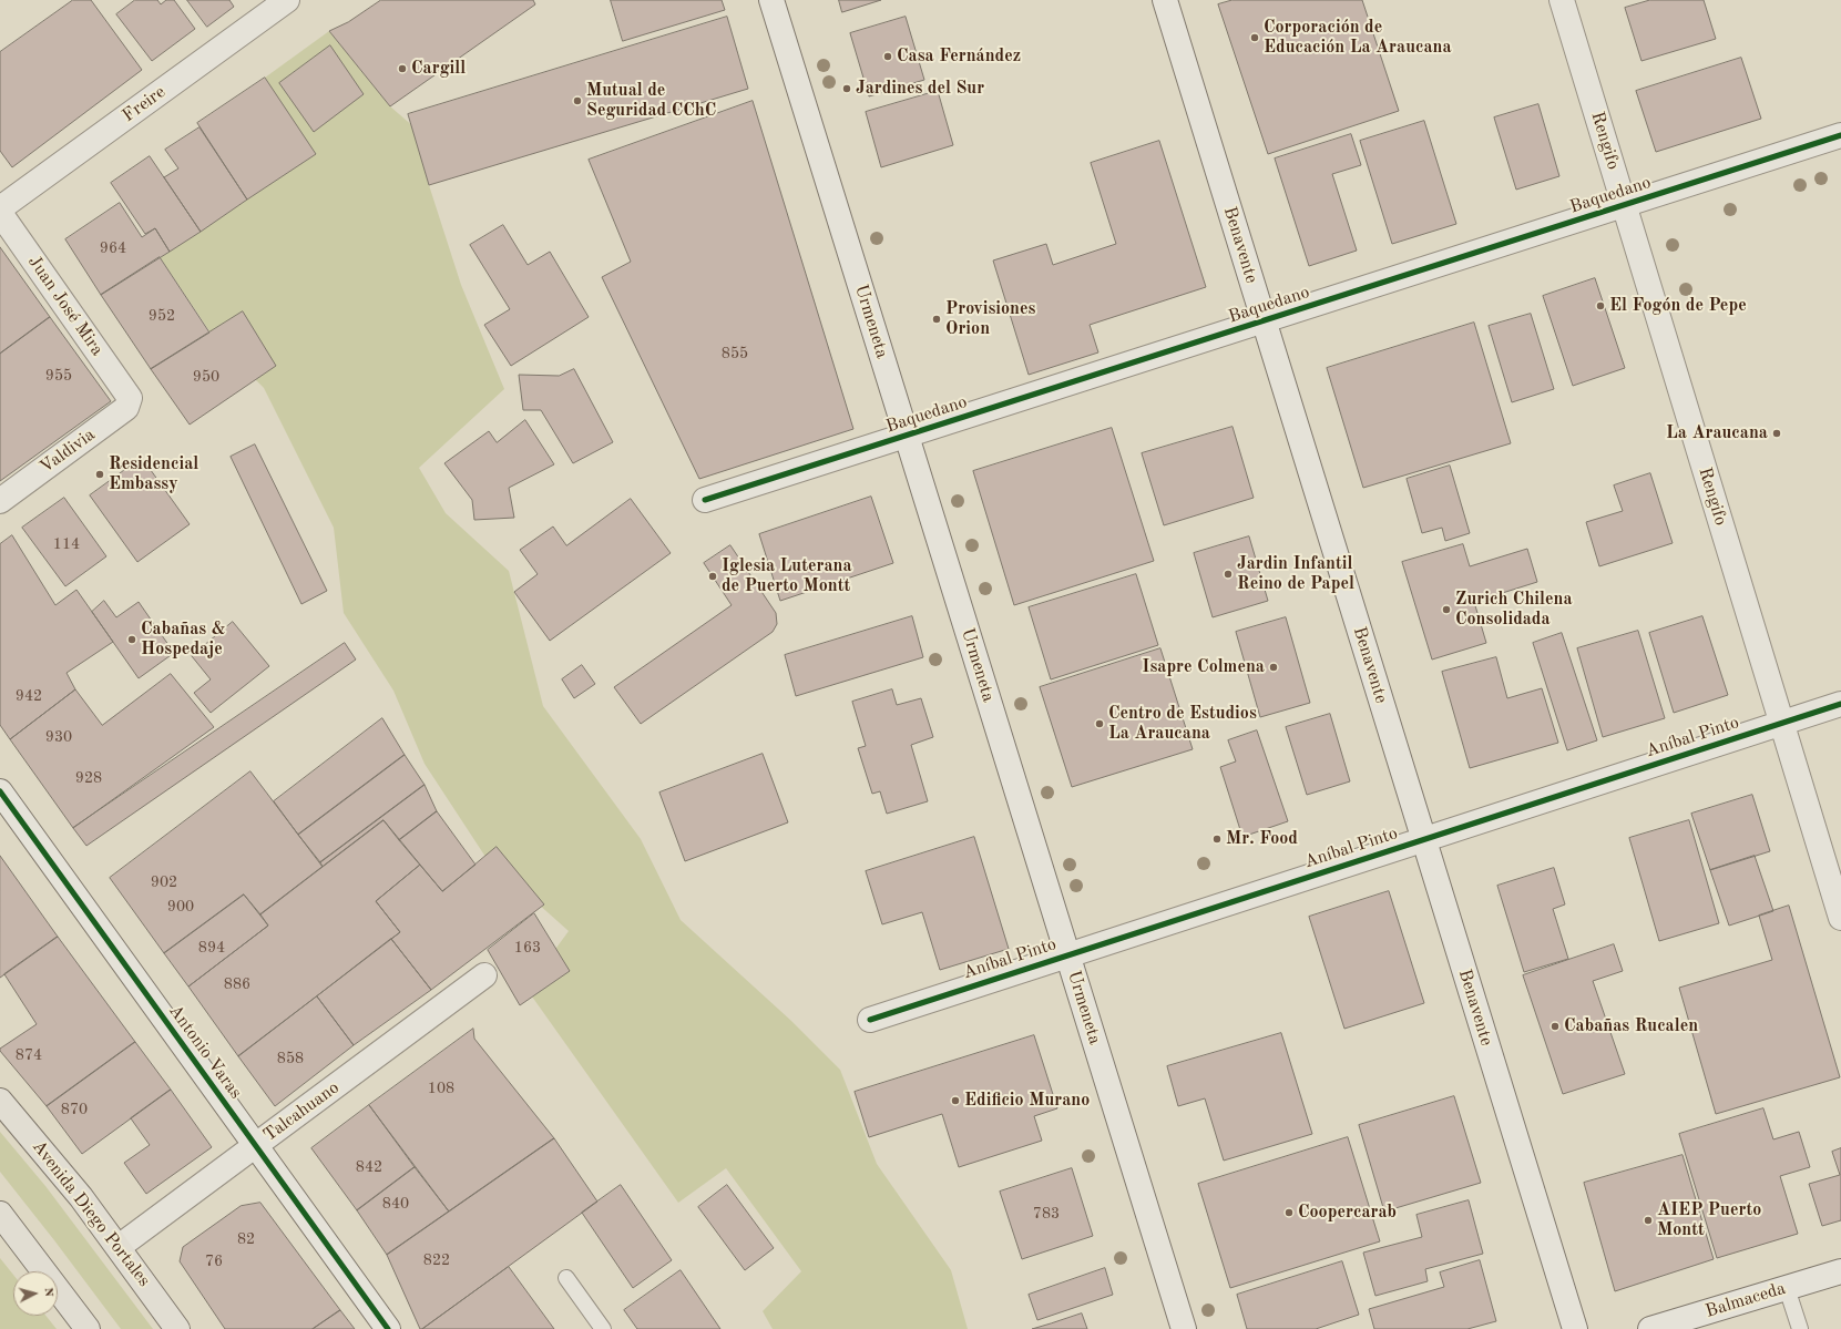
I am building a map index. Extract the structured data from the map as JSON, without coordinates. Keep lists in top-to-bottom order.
{
  "streets": {
    "highway": ["Avenida Diego Portales"],
    "street": [
      "Freire",
      "Rengifo",
      "Baquedano",
      "Benavente",
      "Juan José Mira",
      "Urmeneta",
      "Valdivia",
      "Aníbal Pinto",
      "Antonio Varas",
      "Talcahuano",
      "Balmaceda"
    ]
  },
  "crossings": [
    ["Rengifo", "Baquedano"],
    ["Rengifo", "Aníbal Pinto"],
    ["Baquedano", "Benavente"],
    ["Baquedano", "Urmeneta"],
    ["Benavente", "Aníbal Pinto"],
    ["Juan José Mira", "Valdivia"],
    ["Urmeneta", "Aníbal Pinto"],
    ["Antonio Varas", "Talcahuano"],
    ["Talcahuano", "Avenida Diego Portales"]
  ],
  "places": [
    "Corporación de Educación La Araucana",
    "Casa Fernández",
    "Cargill",
    "Jardines del Sur",
    "Mutual de Seguridad CChC",
    "El Fogón de Pepe",
    "Provisiones Orion",
    "La Araucana",
    "Residencial Embassy",
    "Jardin Infantil Reino de Papel",
    "Iglesia Luterana de Puerto Montt",
    "Zurich Chilena Consolidada",
    "Cabañas & Hospedaje",
    "Isapre Colmena",
    "Centro de Estudios La Araucana",
    "Mr. Food",
    "Cabañas Rucalen",
    "Edificio Murano",
    "Coopercarab",
    "AIEP Puerto Montt"
  ],
  "house_numbers": [
    "964",
    "952",
    "855",
    "955",
    "950",
    "114",
    "942",
    "930",
    "928",
    "902",
    "900",
    "894",
    "163",
    "886",
    "874",
    "858",
    "108",
    "870",
    "842",
    "840",
    "783",
    "82",
    "822",
    "76"
  ],
  "north": "right"
}
